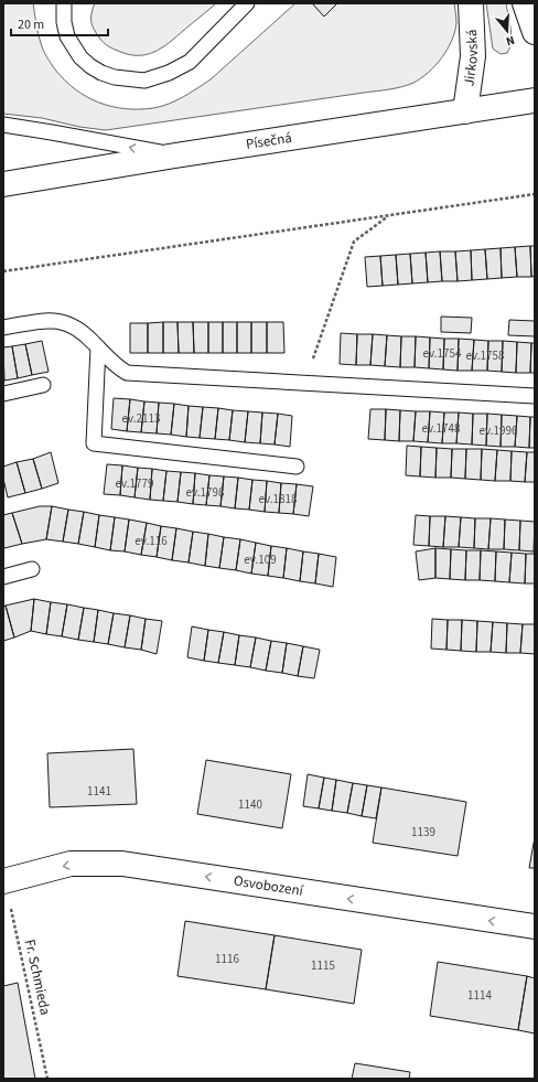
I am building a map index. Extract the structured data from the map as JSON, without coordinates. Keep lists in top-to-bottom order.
{
  "streets": {
    "street": ["Jirkovská", "Písečná", "Osvobození"],
    "path": ["Fr. Schmieda"]
  },
  "crossings": [
    ["Jirkovská", "Písečná"],
    ["Osvobození", "Fr. Schmieda"]
  ],
  "one_way": ["Osvobození"],
  "house_numbers": [
    "ev.1754",
    "ev.1758",
    "ev.2113",
    "ev.1748",
    "ev.1996",
    "ev.1779",
    "ev.1798",
    "ev.1818",
    "ev.116",
    "ev.109",
    "1141",
    "1140",
    "1139",
    "1116",
    "1115",
    "1114"
  ],
  "scale_bar": "20 m",
  "north": "bottom"
}
